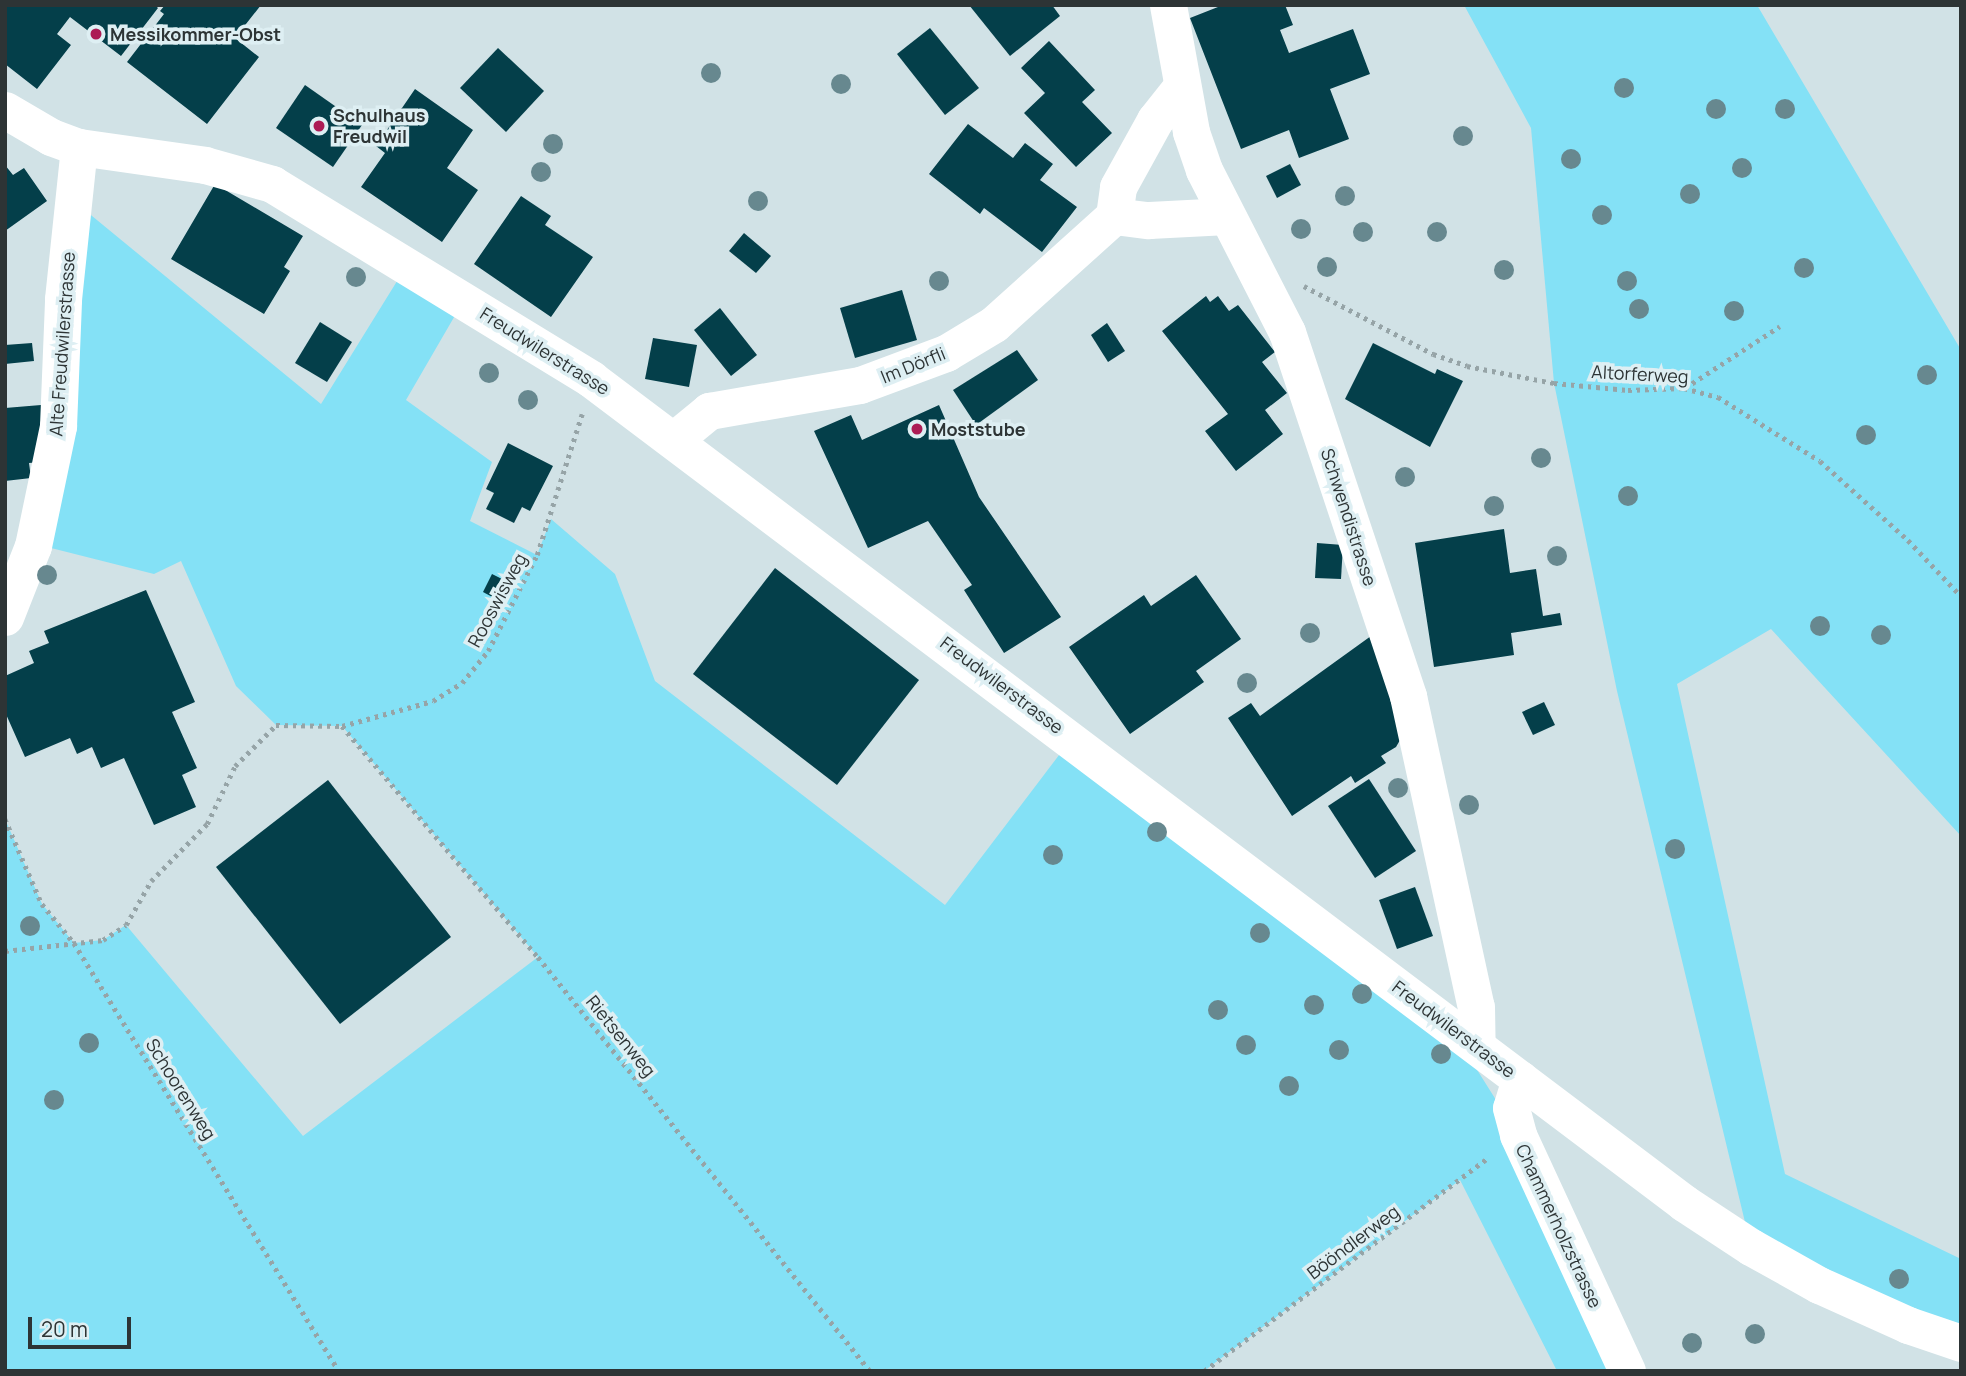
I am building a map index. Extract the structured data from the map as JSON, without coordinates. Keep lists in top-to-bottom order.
{
  "streets": {
    "street": [
      "Alte Freudwilerstrasse",
      "Freudwilerstrasse",
      "Im Dörfli",
      "Schwendistrasse",
      "Chammerholzstrasse"
    ],
    "path": [
      "Altorferweg",
      "Rooswisweg",
      "Rietsenweg",
      "Schoorenweg",
      "Bööndlerweg"
    ]
  },
  "crossings": [
    ["Alte Freudwilerstrasse", "Freudwilerstrasse"],
    ["Freudwilerstrasse", "Im Dörfli"],
    ["Freudwilerstrasse", "Schwendistrasse"],
    ["Freudwilerstrasse", "Rooswisweg"],
    ["Freudwilerstrasse", "Chammerholzstrasse"],
    ["Altorferweg", "Schwendistrasse"],
    ["Rooswisweg", "Rietsenweg"],
    ["Rooswisweg", "Schoorenweg"],
    ["Chammerholzstrasse", "Bööndlerweg"]
  ],
  "places": ["Messikommer-Obst", "Schulhaus Freudwil", "Moststube"],
  "scale_bar": "20 m"
}
